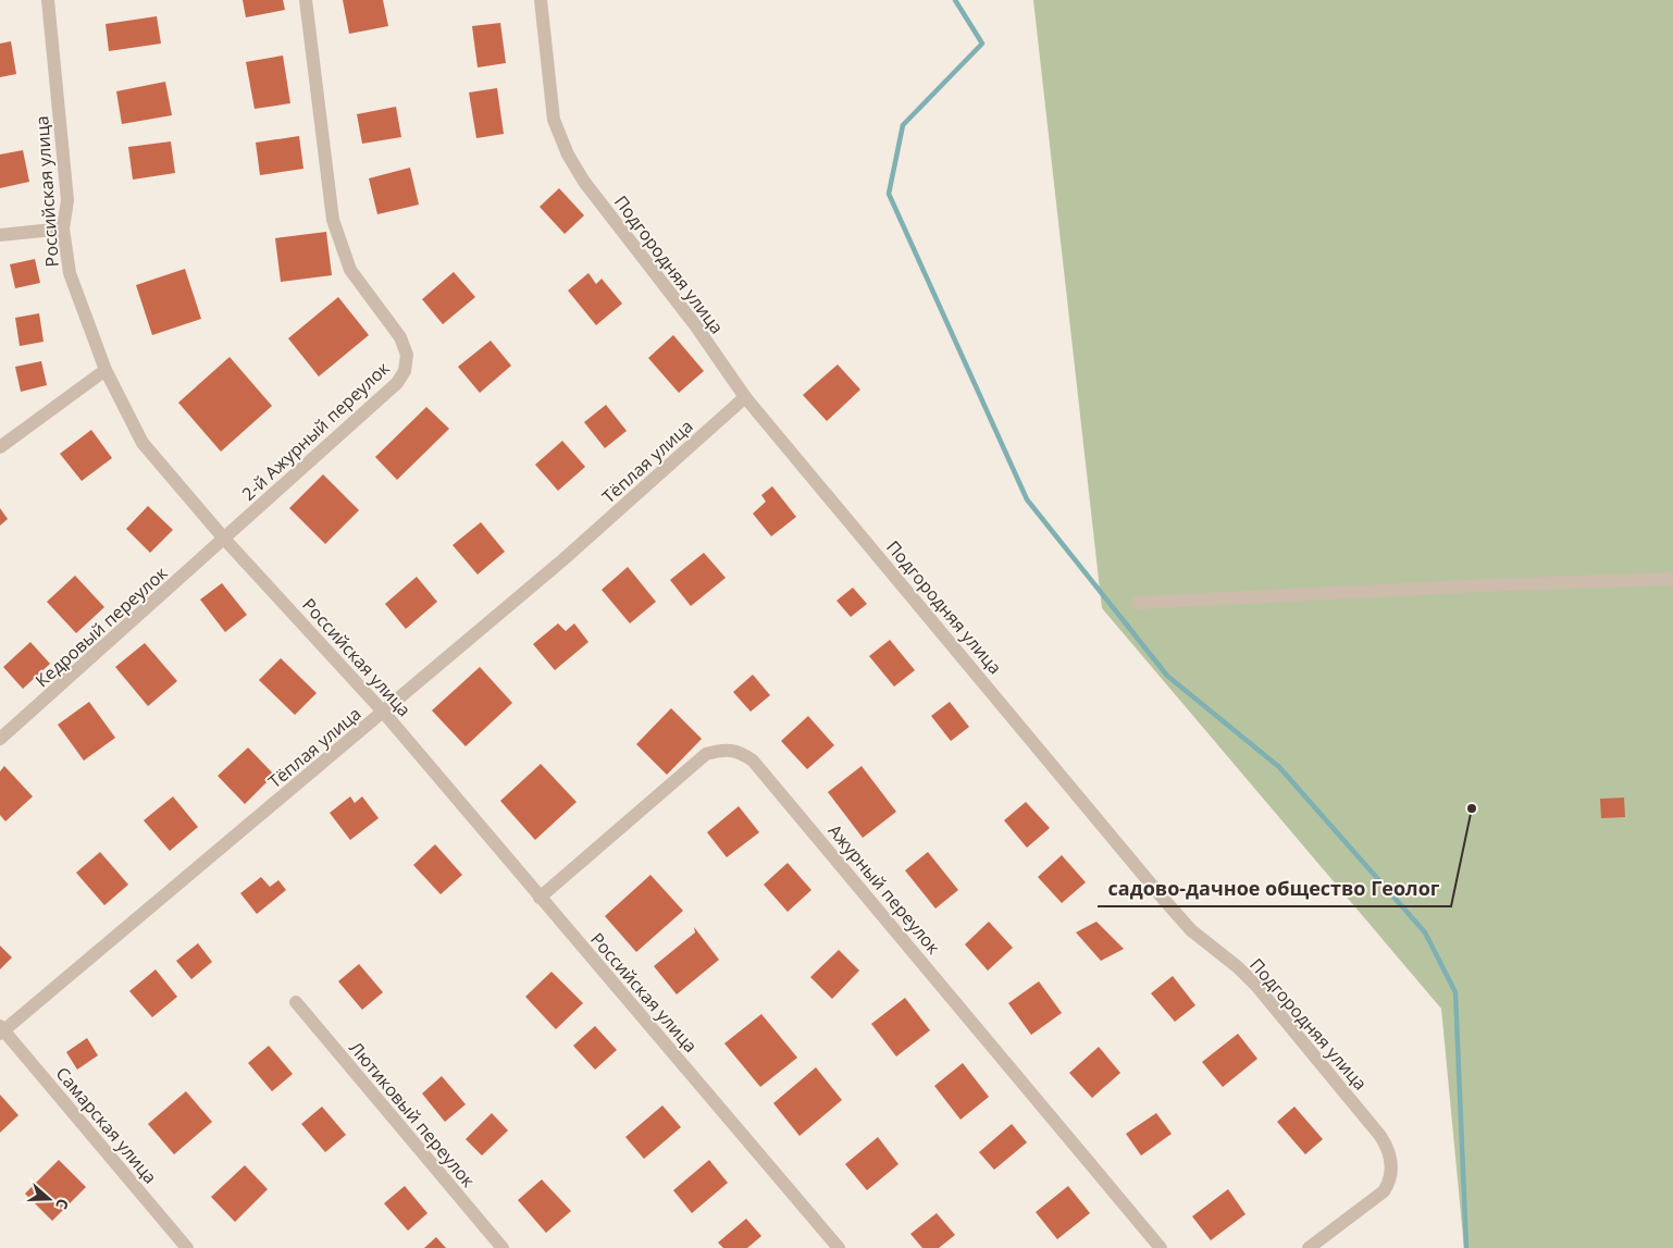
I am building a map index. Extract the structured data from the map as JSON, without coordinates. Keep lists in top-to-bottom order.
{
  "streets": {
    "street": [
      "Российская улица",
      "Подгородняя улица",
      "2-й Ажурный переулок",
      "Тёплая улица",
      "Кедровый переулок",
      "Ажурный переулок",
      "Лютиковый переулок",
      "Самарская улица"
    ]
  },
  "crossings": [
    ["Российская улица", "2-й Ажурный переулок"],
    ["Российская улица", "Тёплая улица"],
    ["Российская улица", "Кедровый переулок"],
    ["Российская улица", "Ажурный переулок"],
    ["Подгородняя улица", "Тёплая улица"],
    ["2-й Ажурный переулок", "Кедровый переулок"],
    ["Тёплая улица", "Самарская улица"]
  ],
  "places": ["садово-дачное общество Геолог"],
  "north": "right"
}
